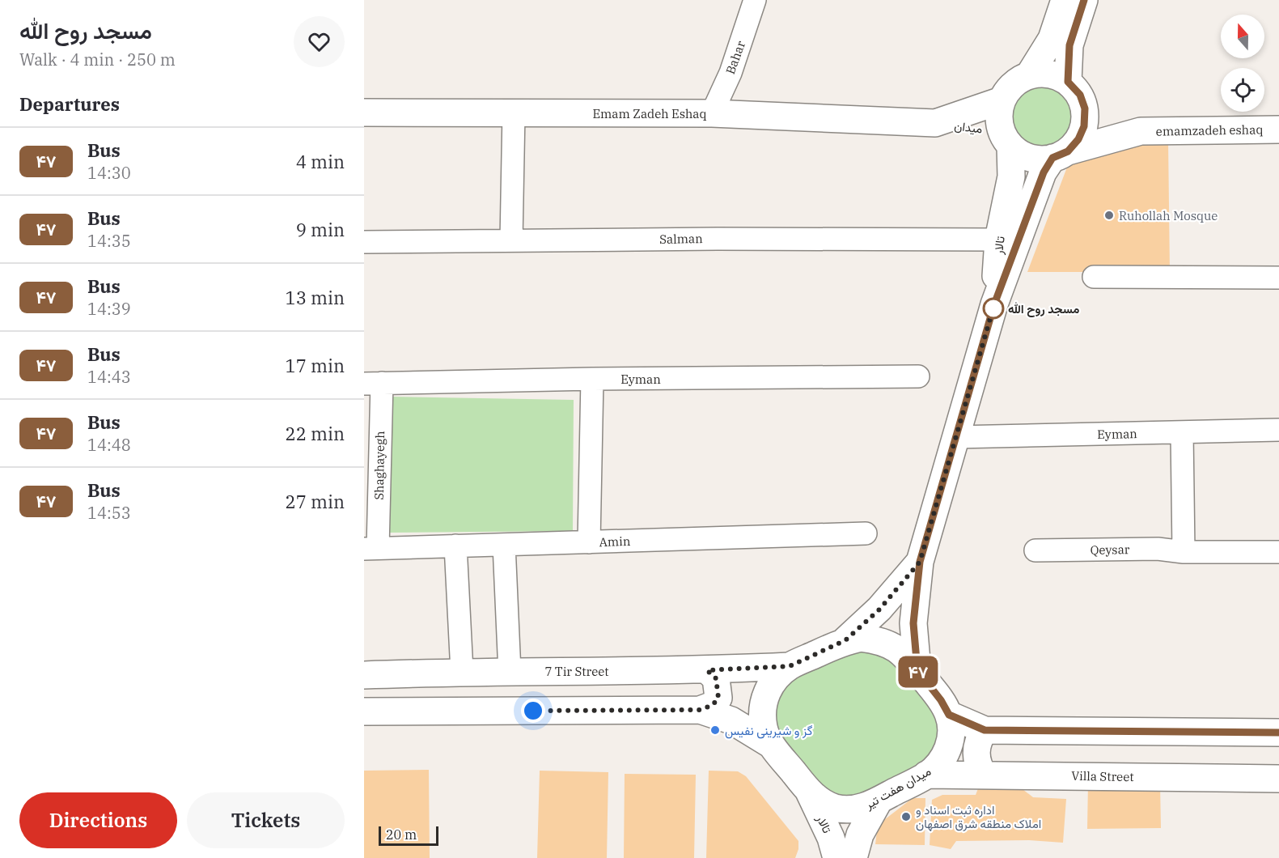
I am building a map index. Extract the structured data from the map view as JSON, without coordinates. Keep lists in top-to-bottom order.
{
  "streets": {
    "street": [
      "Bahar",
      "Emam Zadeh Eshaq",
      "میدان",
      "emamzadeh eshaq",
      "Salman",
      "تالار",
      "Eyman",
      "Shaghayegh",
      "Amin",
      "Qeysar",
      "7 Tir Street",
      "Villa Street",
      "میدان هفت تیر"
    ]
  },
  "crossings": [
    ["Bahar", "Emam Zadeh Eshaq"],
    ["Emam Zadeh Eshaq", "میدان"],
    ["میدان", "emamzadeh eshaq"],
    ["میدان", "تالار"],
    ["Salman", "تالار"],
    ["تالار", "میدان هفت تیر"],
    ["Eyman", "Shaghayegh"],
    ["Shaghayegh", "Amin"],
    ["7 Tir Street", "میدان هفت تیر"],
    ["Villa Street", "میدان هفت تیر"]
  ],
  "places": [
    "Ruhollah Mosque",
    "مسجد روح الله",
    "گز و شیرینی نفیس",
    "اداره ثبت اسناد و املاک منطقه شرق اصفهان"
  ],
  "lines": ["bus line ۴۷"],
  "scale_bar": "20 m",
  "north": "top",
  "page": {
    "heading": [
      ["مسجد روح الله", "Walk · 4 min · 250 m"],
      "Departures"
    ],
    "on_map": "۴۷",
    "list": [
      {
        "mark": "۴۷",
        "name": "Bus",
        "note": "14:30",
        "value": "4 min"
      },
      {
        "mark": "۴۷",
        "name": "Bus",
        "note": "14:35",
        "value": "9 min"
      },
      {
        "mark": "۴۷",
        "name": "Bus",
        "note": "14:39",
        "value": "13 min"
      },
      {
        "mark": "۴۷",
        "name": "Bus",
        "note": "14:43",
        "value": "17 min"
      },
      {
        "mark": "۴۷",
        "name": "Bus",
        "note": "14:48",
        "value": "22 min"
      },
      {
        "mark": "۴۷",
        "name": "Bus",
        "note": "14:53",
        "value": "27 min"
      }
    ],
    "buttons": ["Directions", "Tickets"],
    "scale": "20 m"
  }
}
